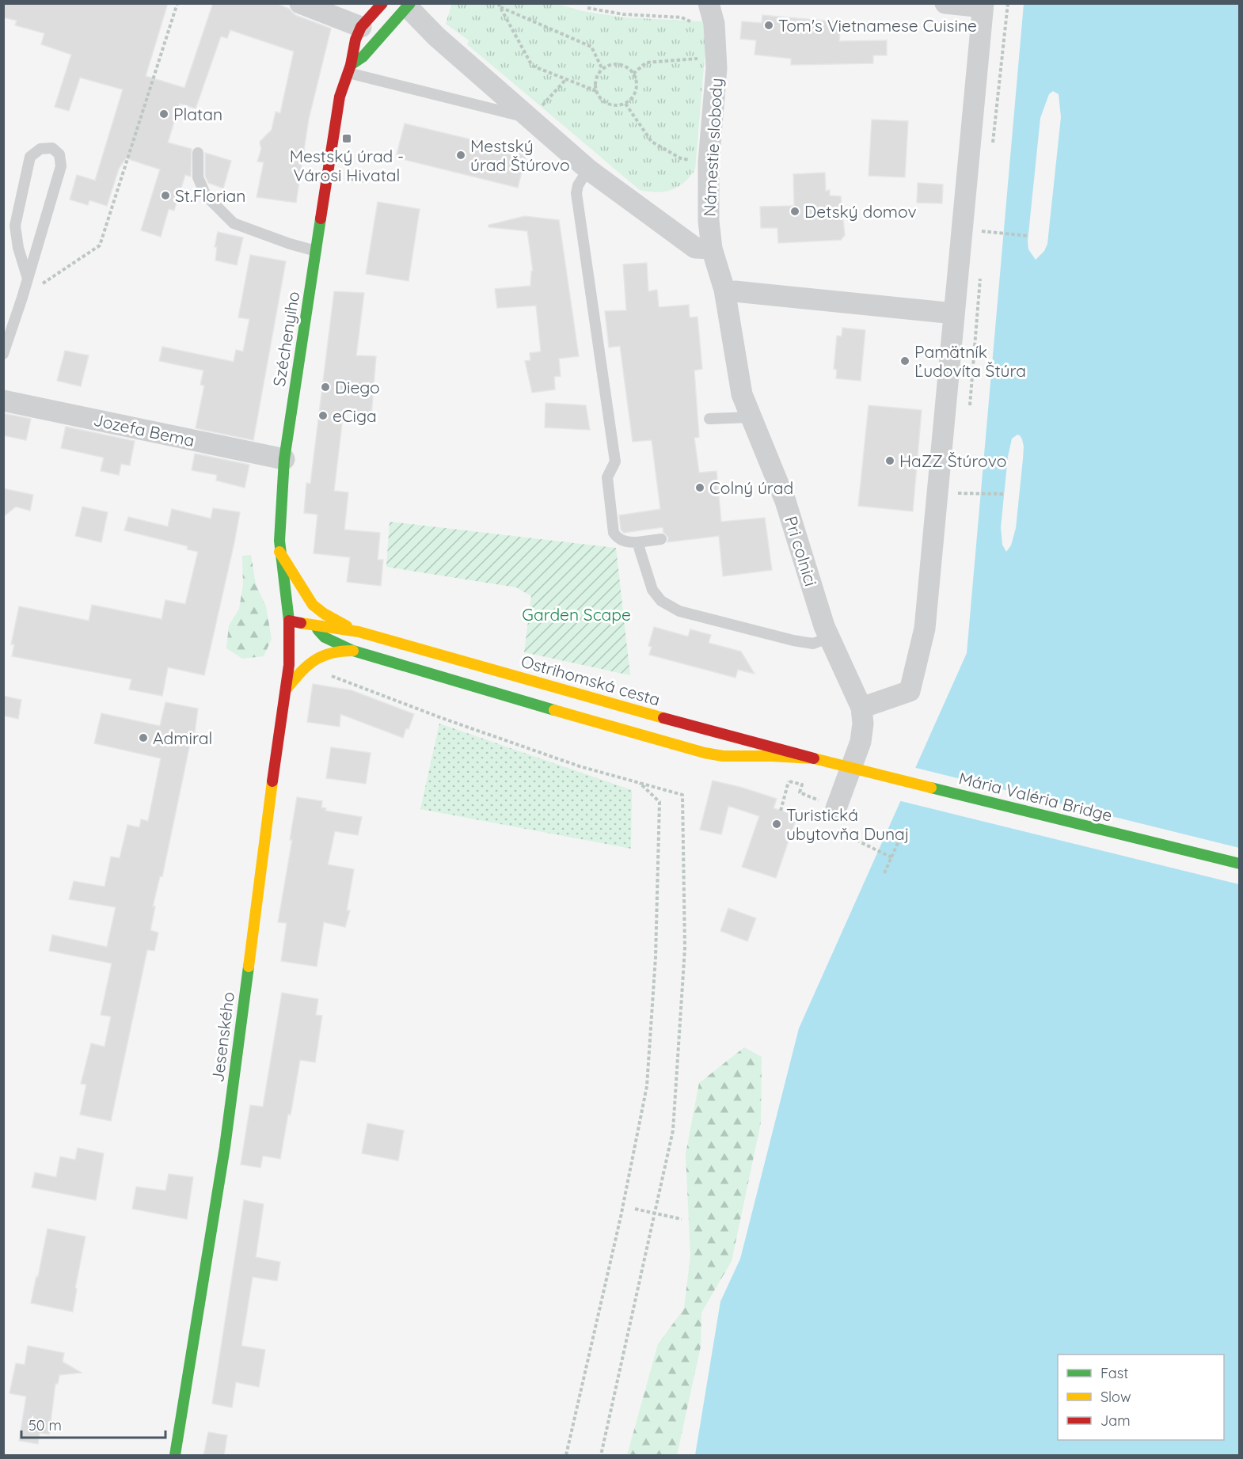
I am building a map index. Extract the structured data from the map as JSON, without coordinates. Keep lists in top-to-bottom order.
{
  "streets": {
    "main road": [
      "Széchenyiho",
      "Ostrihomská cesta",
      "Mária Valéria Bridge",
      "Jesenského"
    ],
    "street": ["Námestie slobody", "Jozefa Bema", "Pri colnici"]
  },
  "crossings": [
    ["Námestie slobody", "Pri colnici"],
    ["Széchenyiho", "Jozefa Bema"],
    ["Széchenyiho", "Jesenského"],
    ["Ostrihomská cesta", "Mária Valéria Bridge"]
  ],
  "parks": ["Garden Scape"],
  "places": {
    "other": [
      "Tom's Vietnamese Cuisine",
      "Platan",
      "Mestský úrad Štúrovo",
      "St.Florian",
      "Detský domov",
      "Pamätník Ľudovíta Štúra",
      "Diego",
      "eCiga",
      "HaZZ Štúrovo",
      "Colný úrad",
      "Admiral",
      "Turistická ubytovňa Dunaj"
    ],
    "transit": ["Mestský úrad - Városi Hivatal"]
  },
  "legend": ["Fast", "Slow", "Jam"],
  "scale_bar": "50 m"
}
